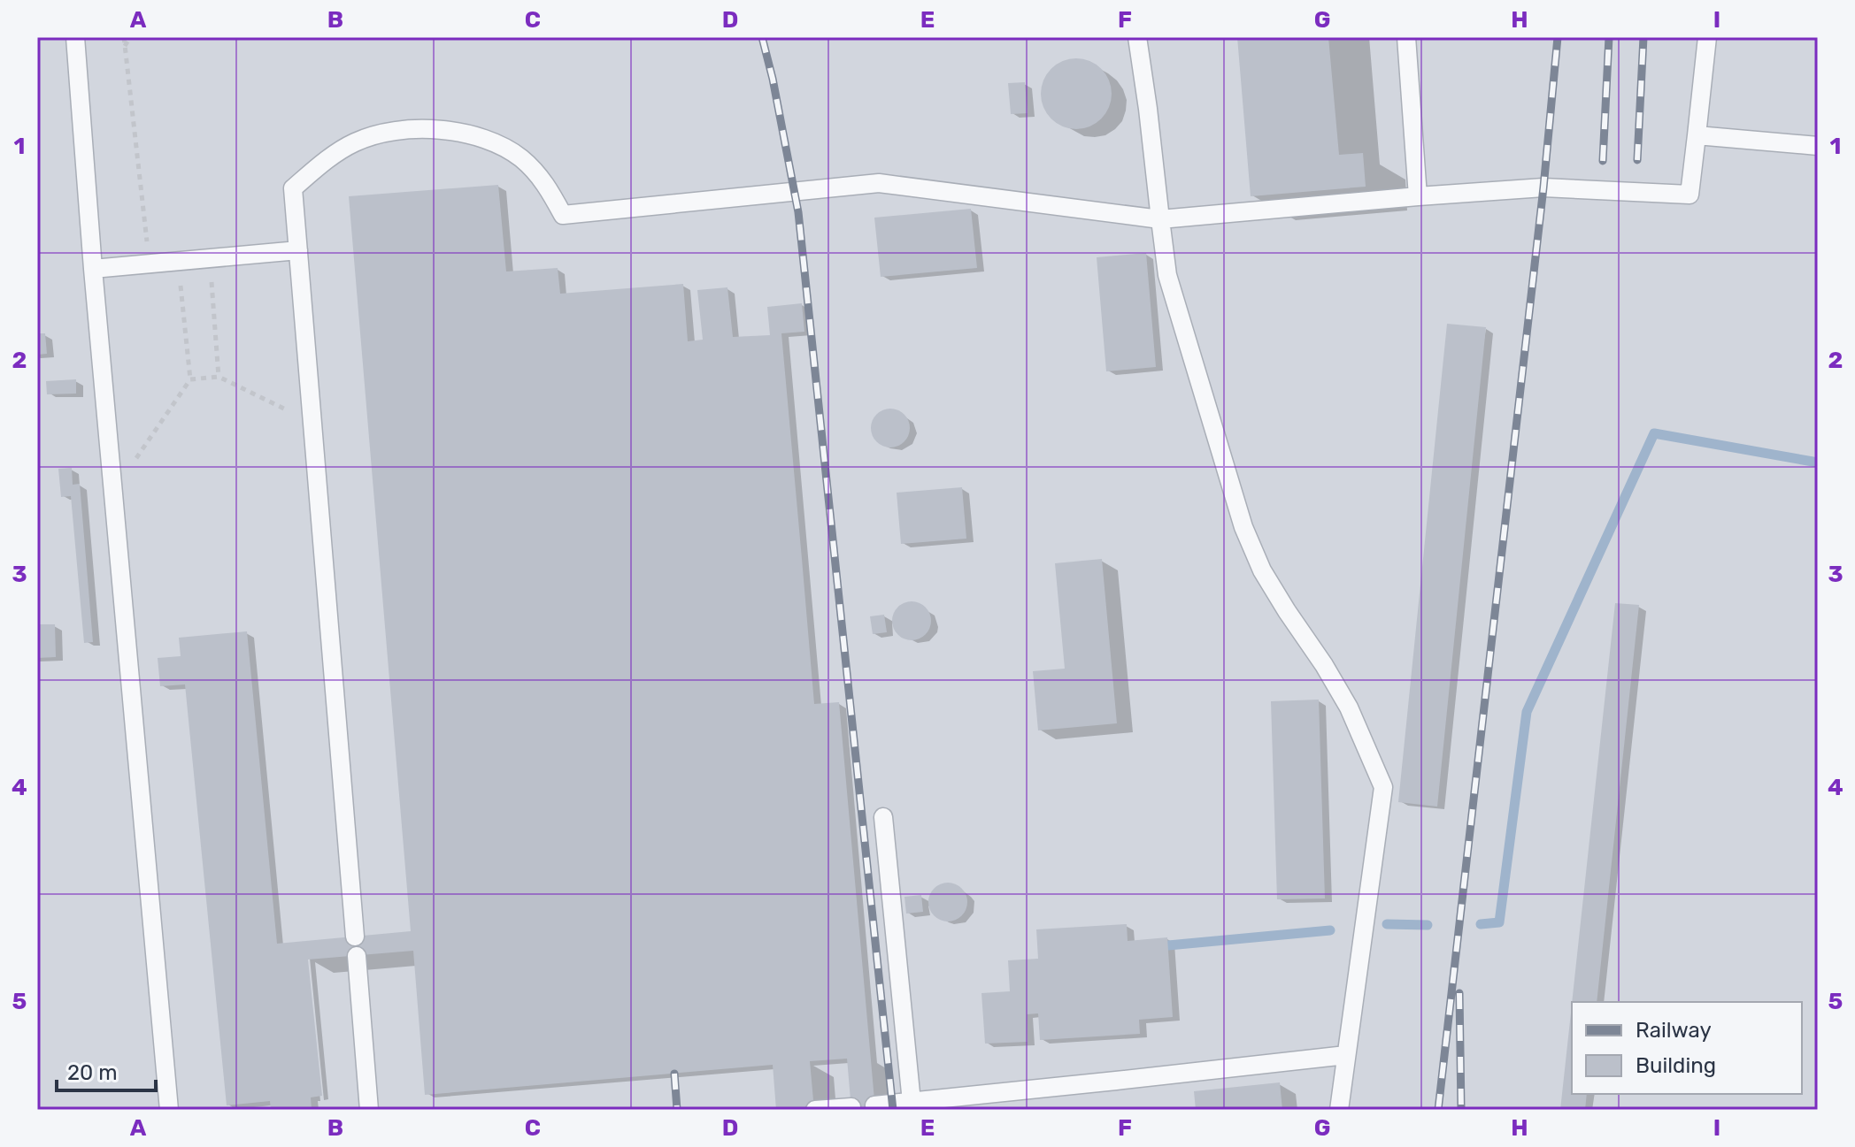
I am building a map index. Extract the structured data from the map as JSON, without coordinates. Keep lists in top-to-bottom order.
{
  "legend": ["Railway", "Building"],
  "scale_bar": "20 m",
  "grid": {
    "columns": [
      "A",
      "B",
      "C",
      "D",
      "E",
      "F",
      "G",
      "H",
      "I"
    ],
    "rows": [
      "1",
      "2",
      "3",
      "4",
      "5"
    ]
  }
}
